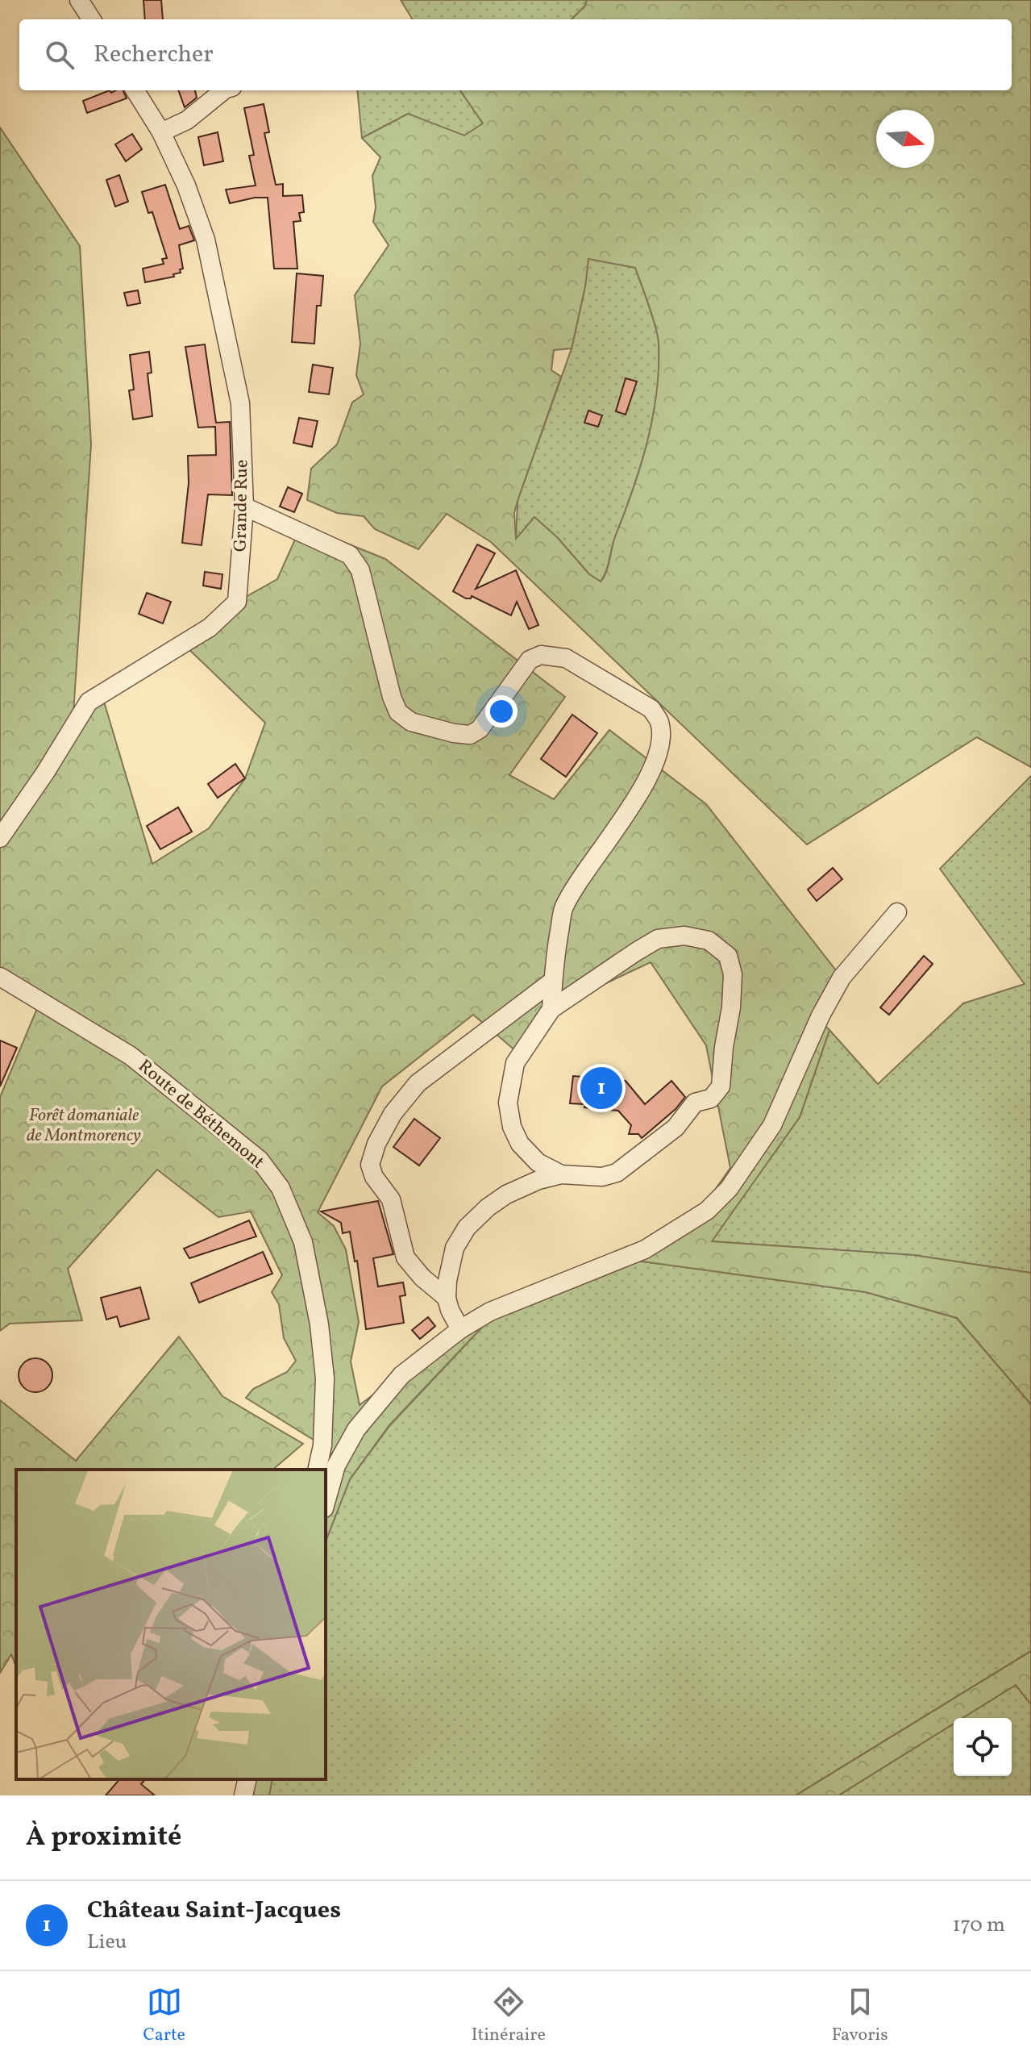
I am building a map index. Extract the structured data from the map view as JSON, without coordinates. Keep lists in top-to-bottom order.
{
  "streets": {
    "street": ["Grande Rue", "Route de Béthemont"]
  },
  "parks": ["Forêt domaniale de Montmorency"],
  "north": "right",
  "page": {
    "search": "Rechercher",
    "pins": "1",
    "heading": "À proximité",
    "list": [
      {
        "mark": "1",
        "name": "Château Saint-Jacques",
        "note": "Lieu",
        "value": "170 m"
      }
    ],
    "nav": ["Carte", "Itinéraire", "Favoris"]
  }
}
